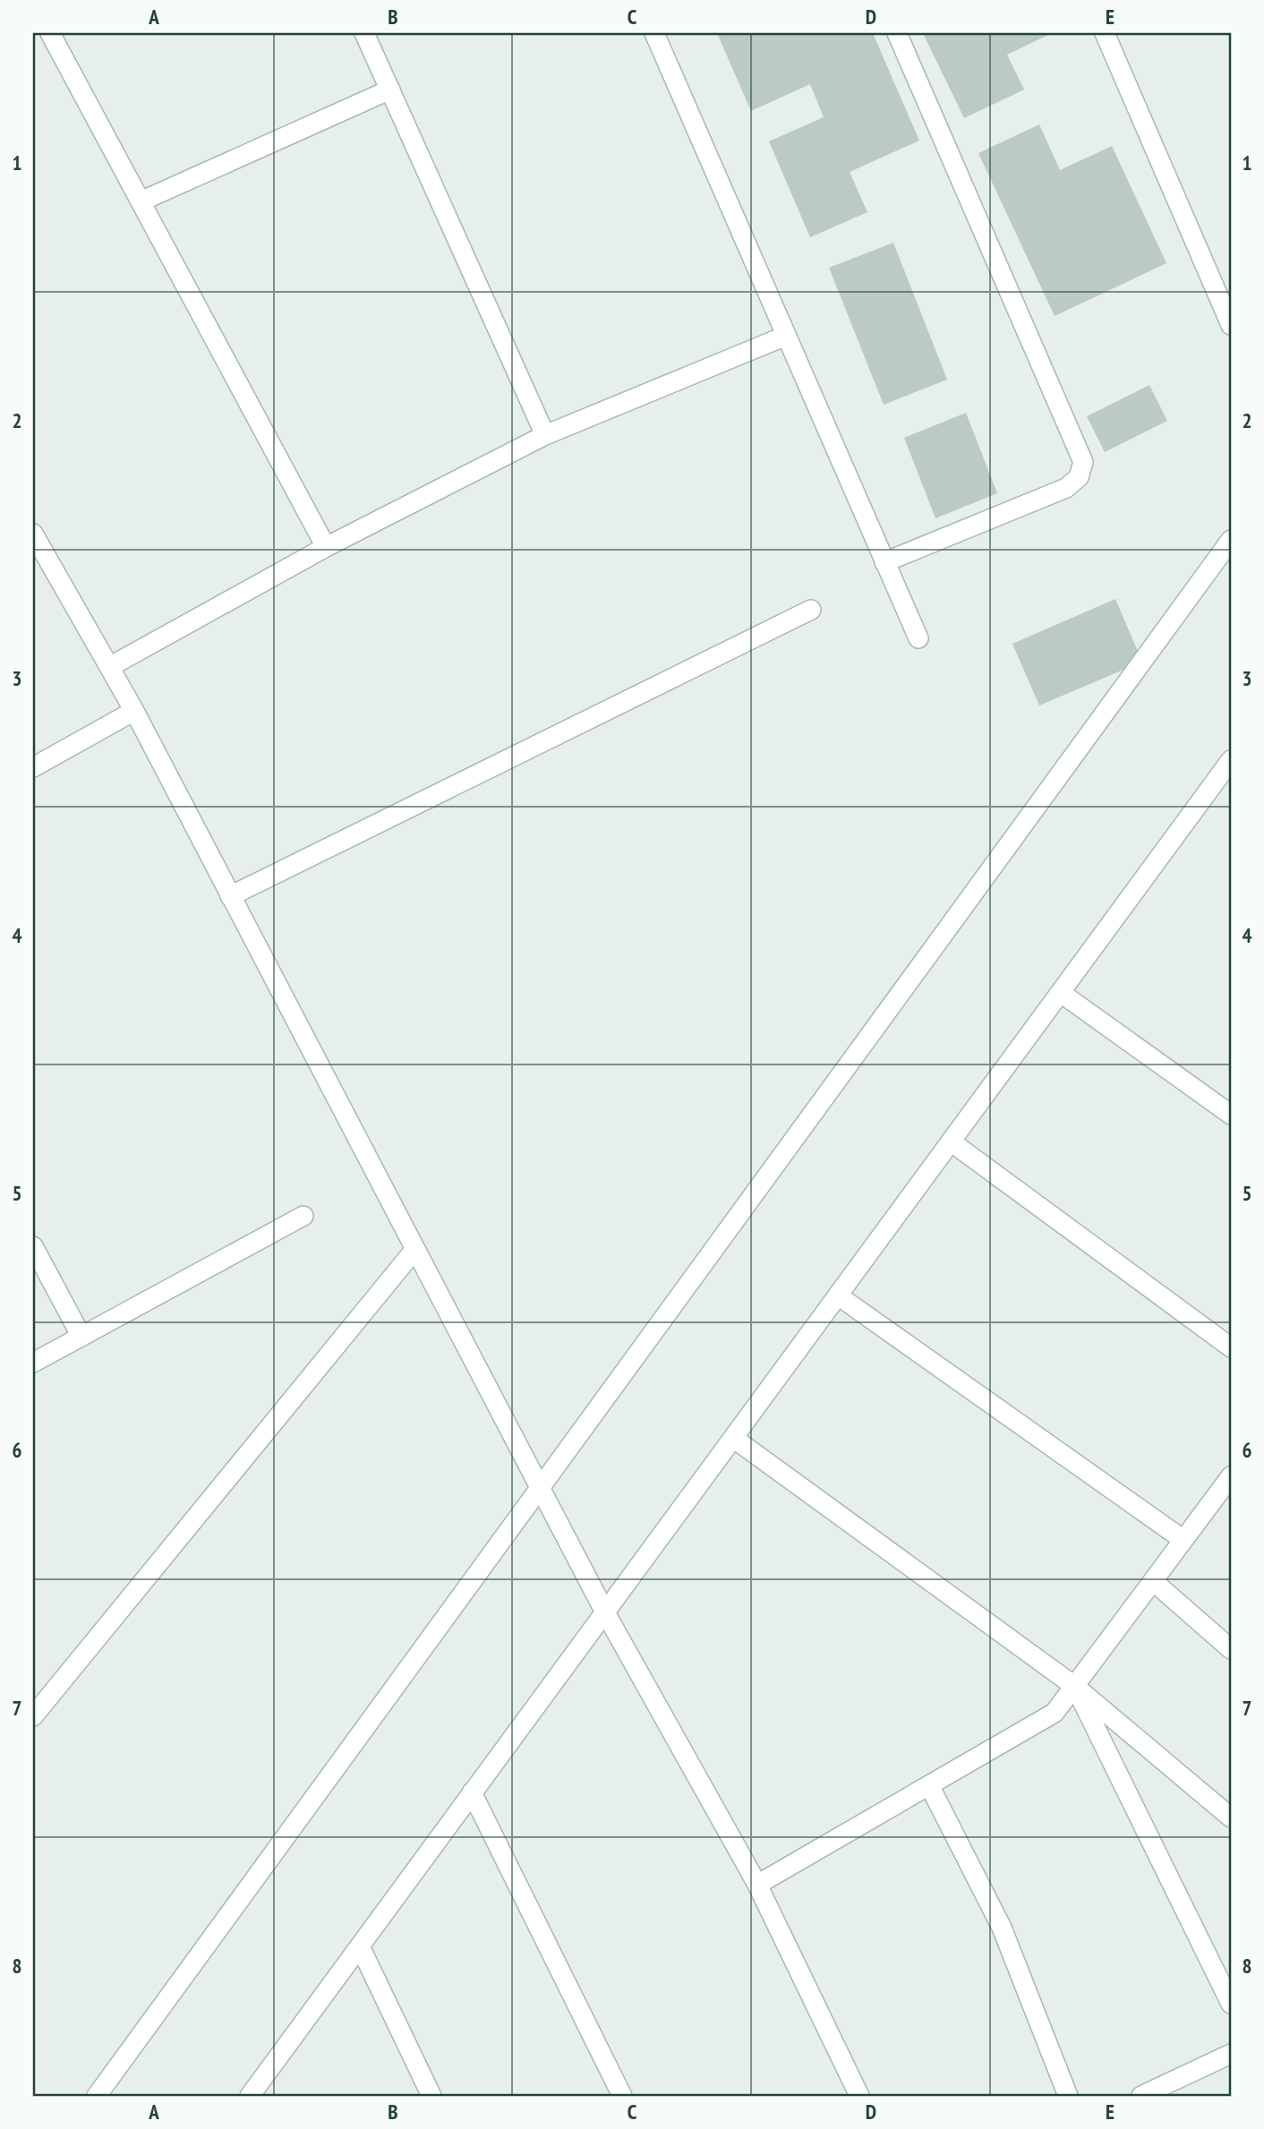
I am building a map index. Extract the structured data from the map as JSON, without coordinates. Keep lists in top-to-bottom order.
{
  "grid": {
    "columns": [
      "A",
      "B",
      "C",
      "D",
      "E"
    ],
    "rows": [
      "1",
      "2",
      "3",
      "4",
      "5",
      "6",
      "7",
      "8"
    ]
  }
}
